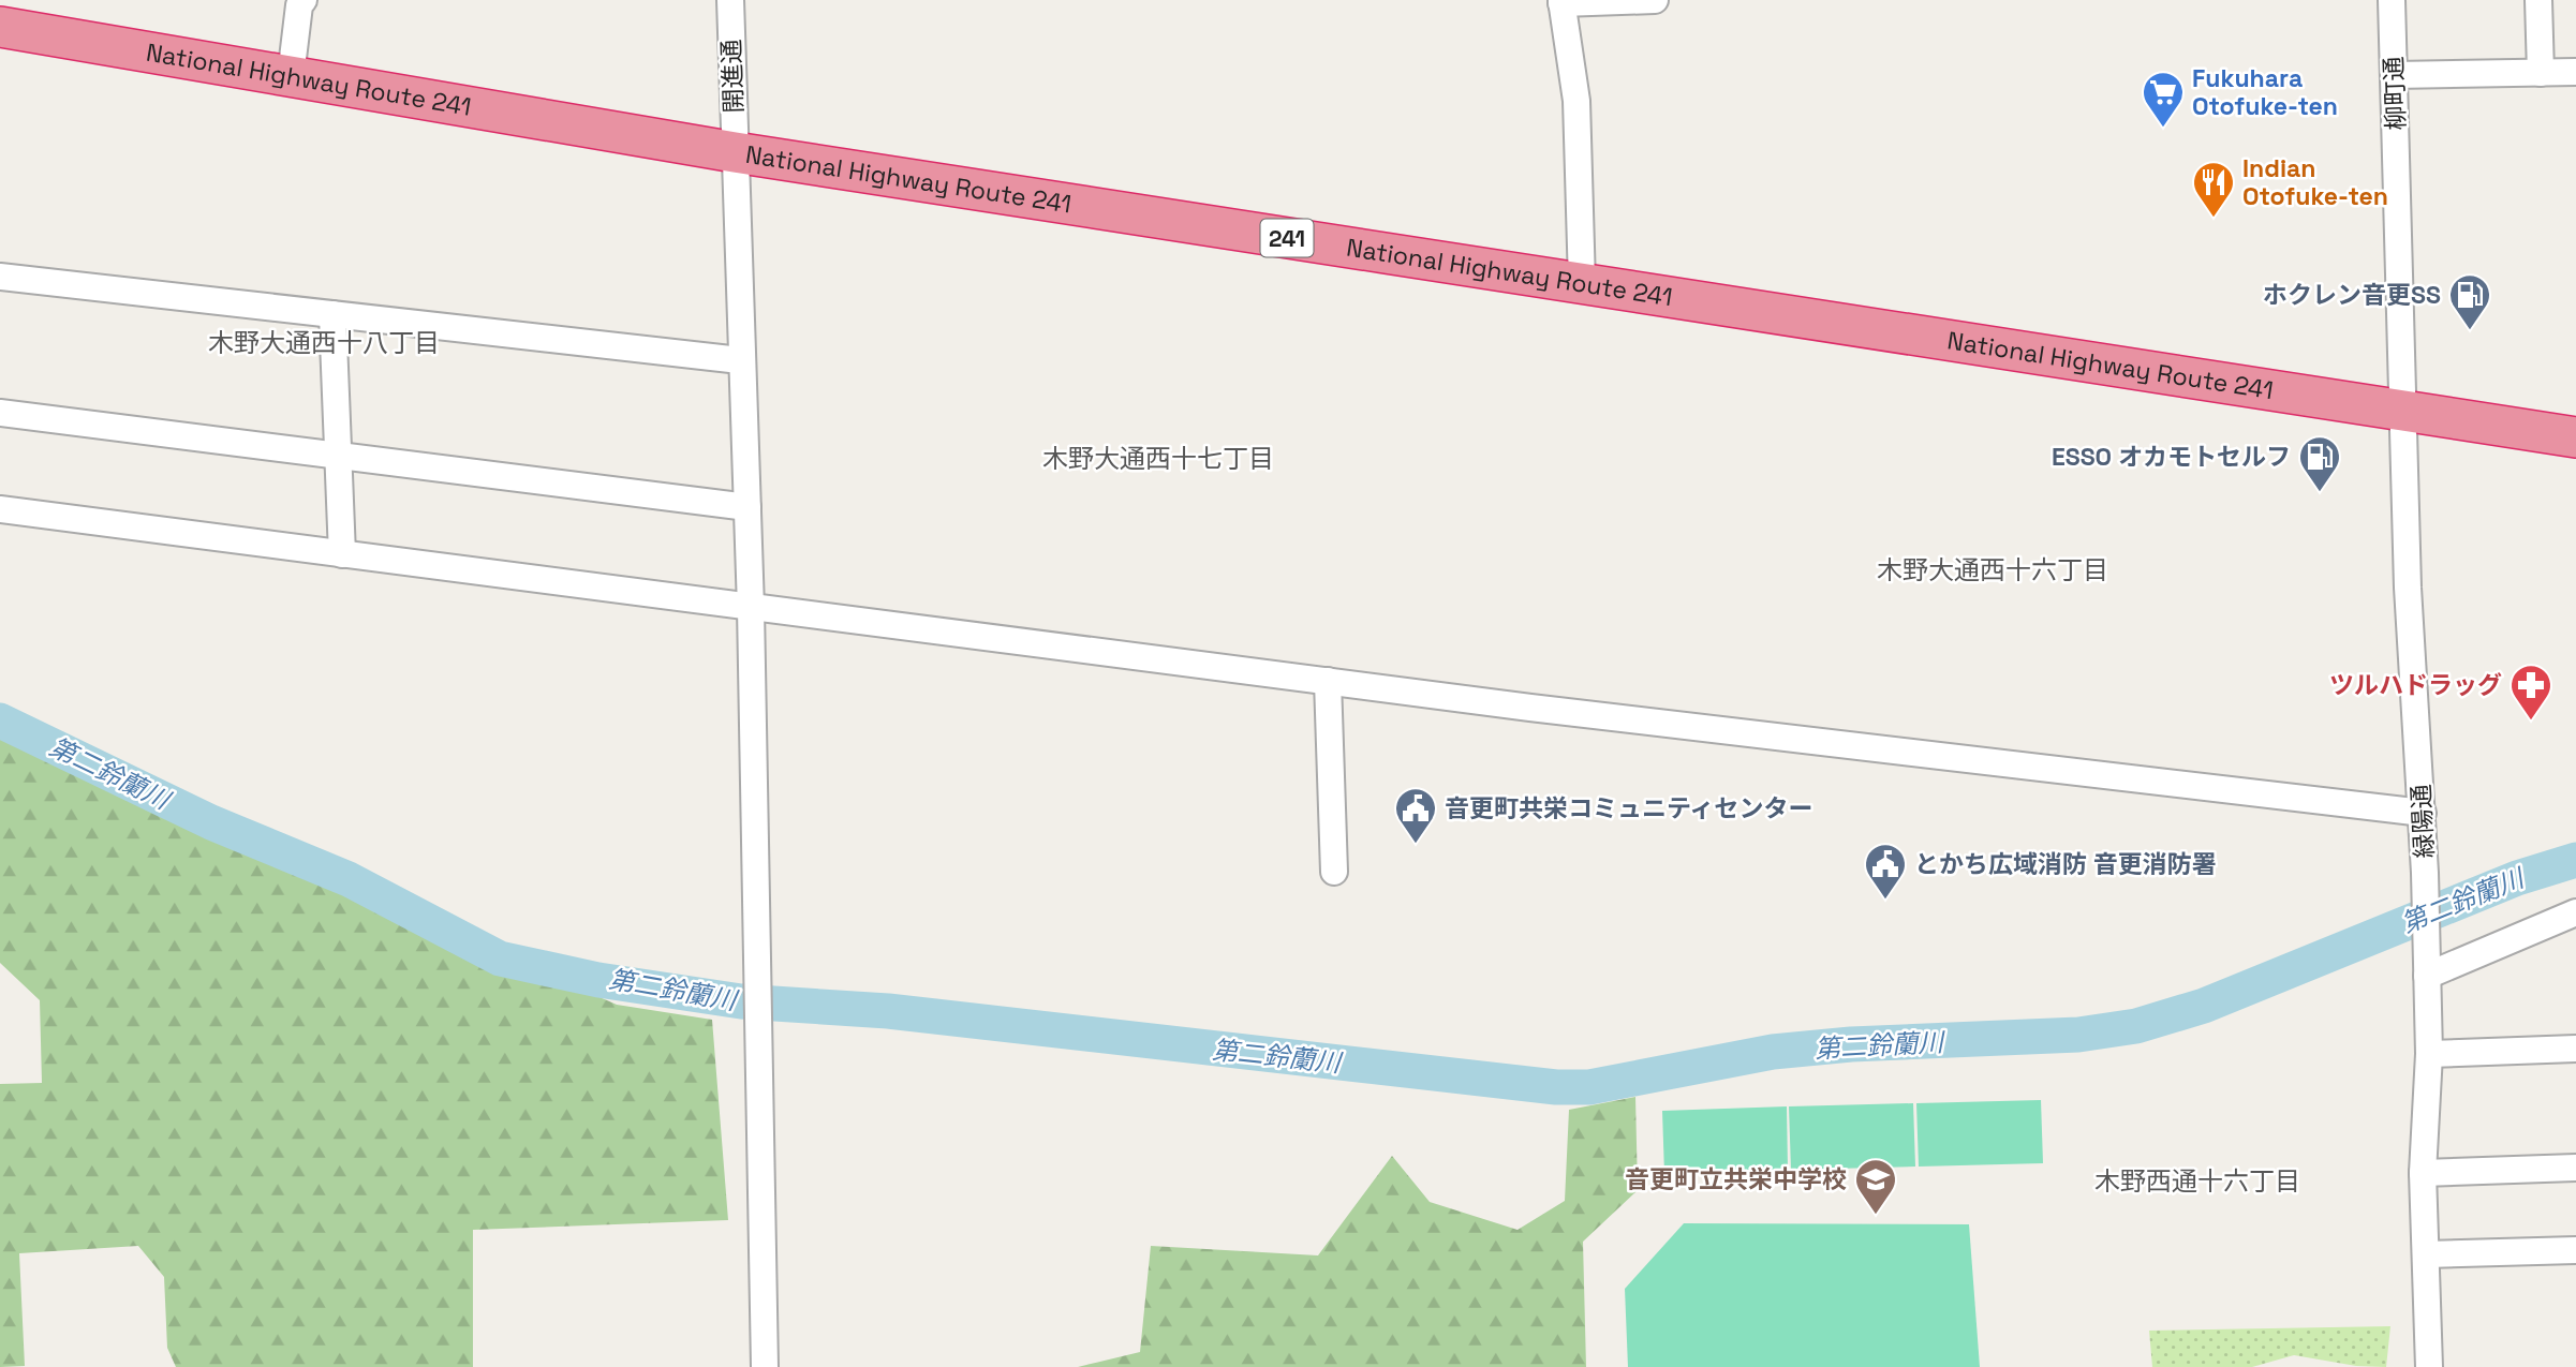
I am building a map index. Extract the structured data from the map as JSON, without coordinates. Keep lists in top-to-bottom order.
{
  "streets": {
    "highway": ["National Highway Route 241", "241"],
    "street": ["開進通", "柳町通", "緑陽通"]
  },
  "crossings": [
    ["開進通", "National Highway Route 241"],
    ["National Highway Route 241", "柳町通"],
    ["National Highway Route 241", "緑陽通"],
    ["柳町通", "緑陽通"]
  ],
  "districts": [
    "木野大通西十八丁目",
    "木野大通西十七丁目",
    "木野大通西十六丁目",
    "木野西通十六丁目"
  ],
  "water": ["第二鈴蘭川"],
  "places": {
    "supermarket": ["Fukuhara Otofuke-ten"],
    "restaurant": ["Indian Otofuke-ten"],
    "fuel station": ["ホクレン音更SS", "ESSO オカモトセルフ"],
    "pharmacy": ["ツルハドラッグ"],
    "public building": ["音更町共栄コミュニティセンター", "とかち広域消防 音更消防署"],
    "school or university": ["音更町立共栄中学校"]
  }
}
